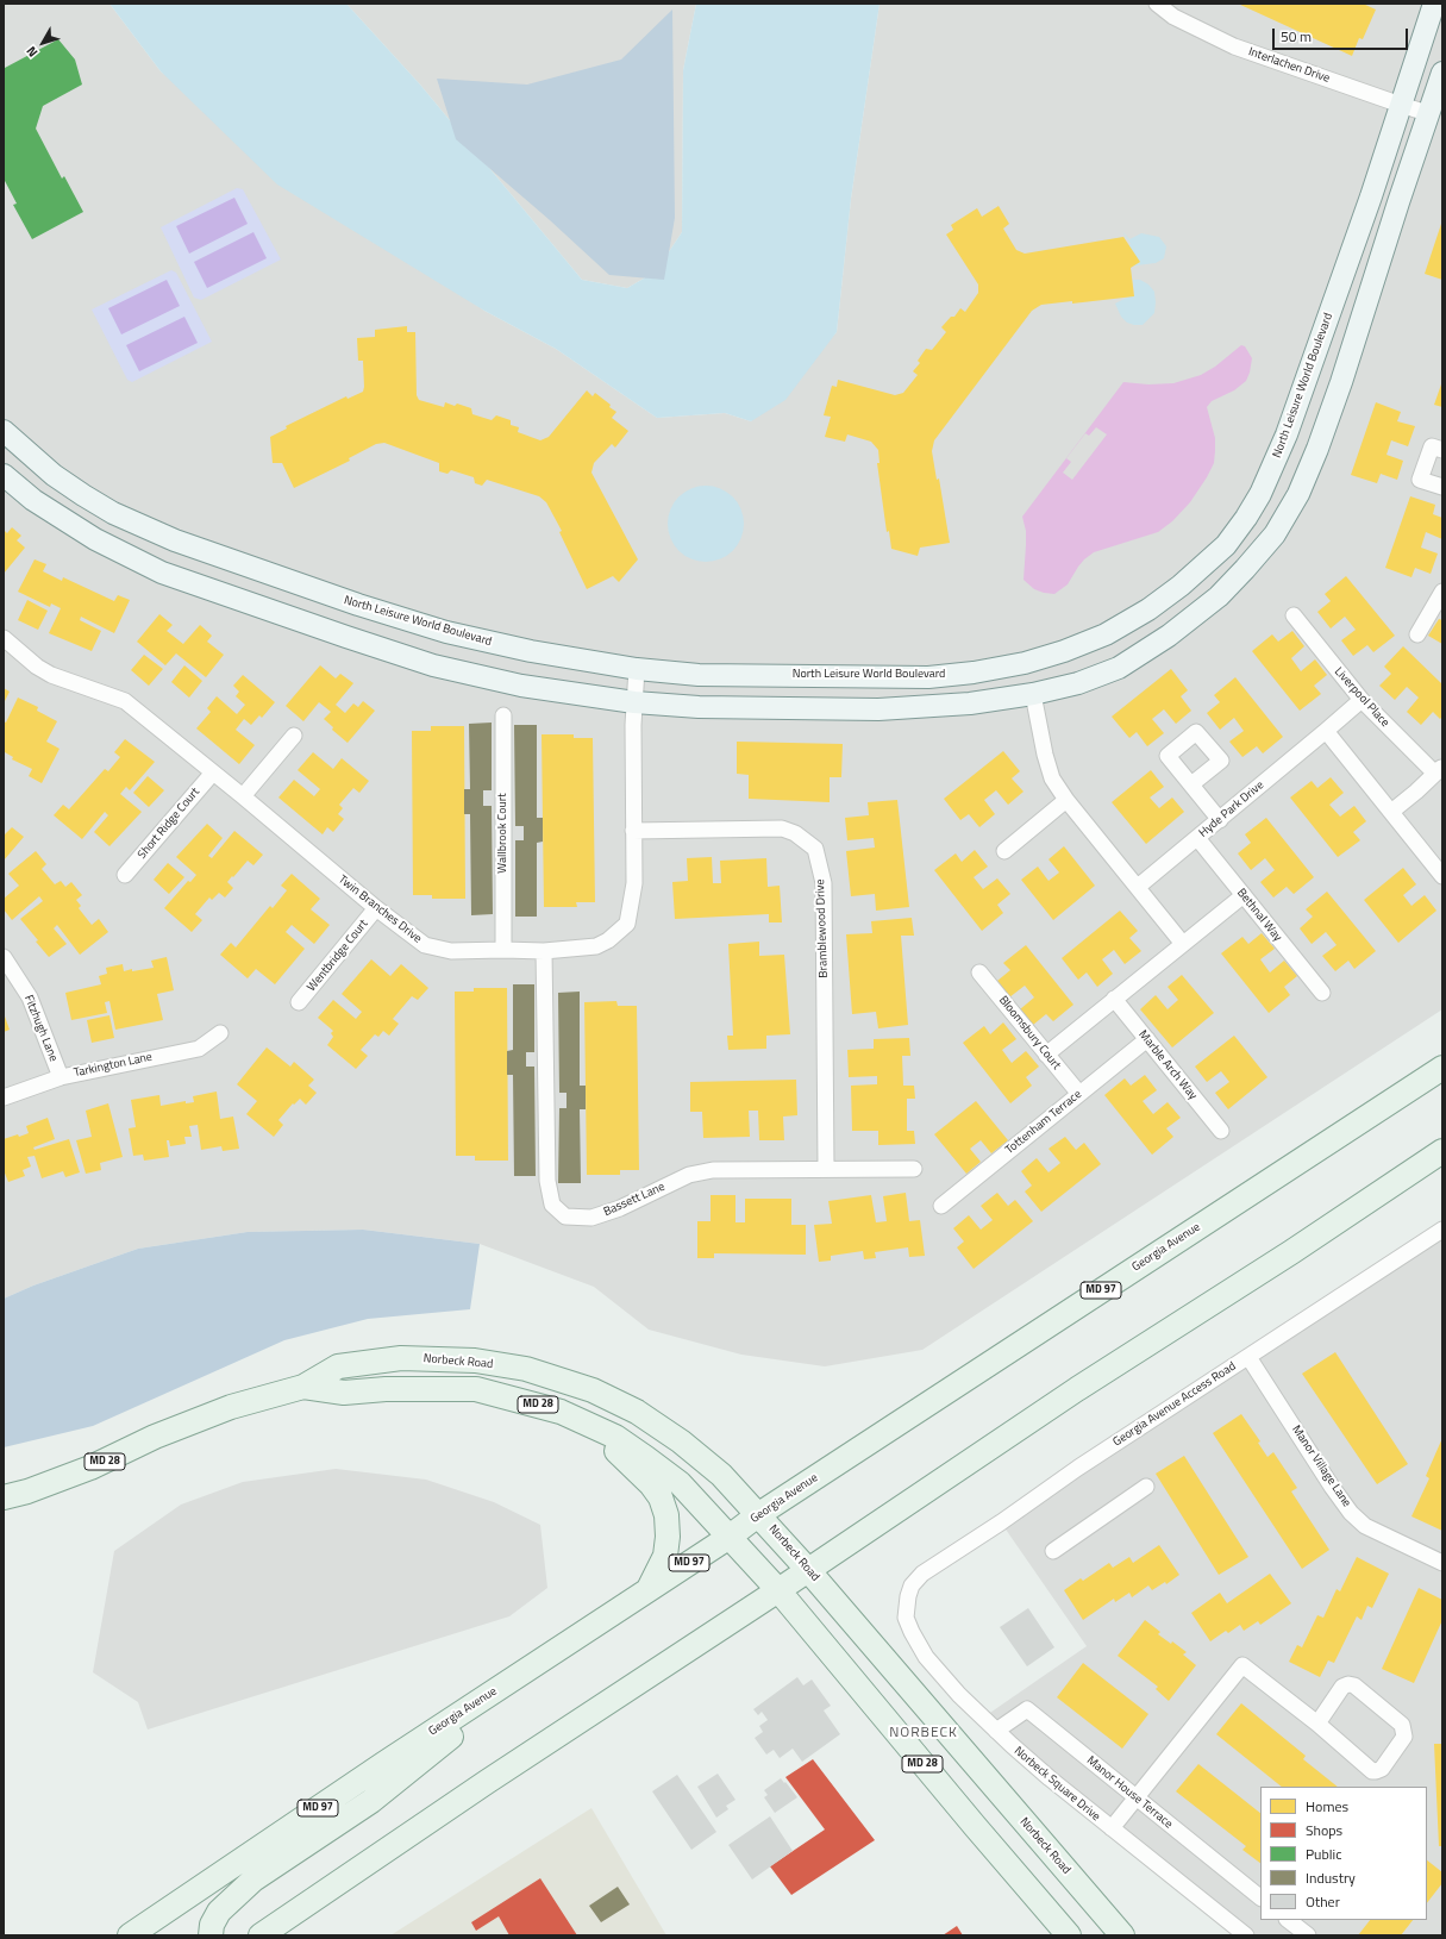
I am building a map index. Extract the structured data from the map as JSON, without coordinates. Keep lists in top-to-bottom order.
{
  "streets": {
    "main road": [
      "Georgia Avenue",
      "MD 97",
      "Norbeck Road",
      "MD 28"
    ],
    "street": [
      "Interlachen Drive",
      "North Leisure World Boulevard",
      "Liverpool Place",
      "Hyde Park Drive",
      "Short Ridge Court",
      "Wallbrook Court",
      "Twin Branches Drive",
      "Bethnal Way",
      "Bramblewood Drive",
      "Wentbridge Court",
      "Fitzhugh Lane",
      "Bloomsbury Court",
      "Tarkington Lane",
      "Marble Arch Way",
      "Tottenham Terrace",
      "Bassett Lane",
      "Georgia Avenue Access Road",
      "Manor Village Lane",
      "Norbeck Square Drive",
      "Manor House Terrace"
    ]
  },
  "crossings": [
    ["Interlachen Drive", "North Leisure World Boulevard"],
    ["North Leisure World Boulevard", "Twin Branches Drive"],
    ["Liverpool Place", "Hyde Park Drive"],
    ["Hyde Park Drive", "Bethnal Way"],
    ["Short Ridge Court", "Twin Branches Drive"],
    ["Wallbrook Court", "Twin Branches Drive"],
    ["Twin Branches Drive", "Bramblewood Drive"],
    ["Twin Branches Drive", "Wentbridge Court"],
    ["Twin Branches Drive", "Bassett Lane"],
    ["Bramblewood Drive", "Bassett Lane"],
    ["Fitzhugh Lane", "Tarkington Lane"],
    ["Bloomsbury Court", "Tottenham Terrace"],
    ["Marble Arch Way", "Tottenham Terrace"],
    ["Georgia Avenue", "Norbeck Road"],
    ["Georgia Avenue Access Road", "Manor Village Lane"],
    ["Georgia Avenue Access Road", "Norbeck Square Drive"],
    ["Norbeck Square Drive", "Manor House Terrace"]
  ],
  "districts": ["NORBECK"],
  "legend": [
    "Homes",
    "Shops",
    "Public",
    "Industry",
    "Other"
  ],
  "scale_bar": "50 m",
  "north": "bottom left"
}
